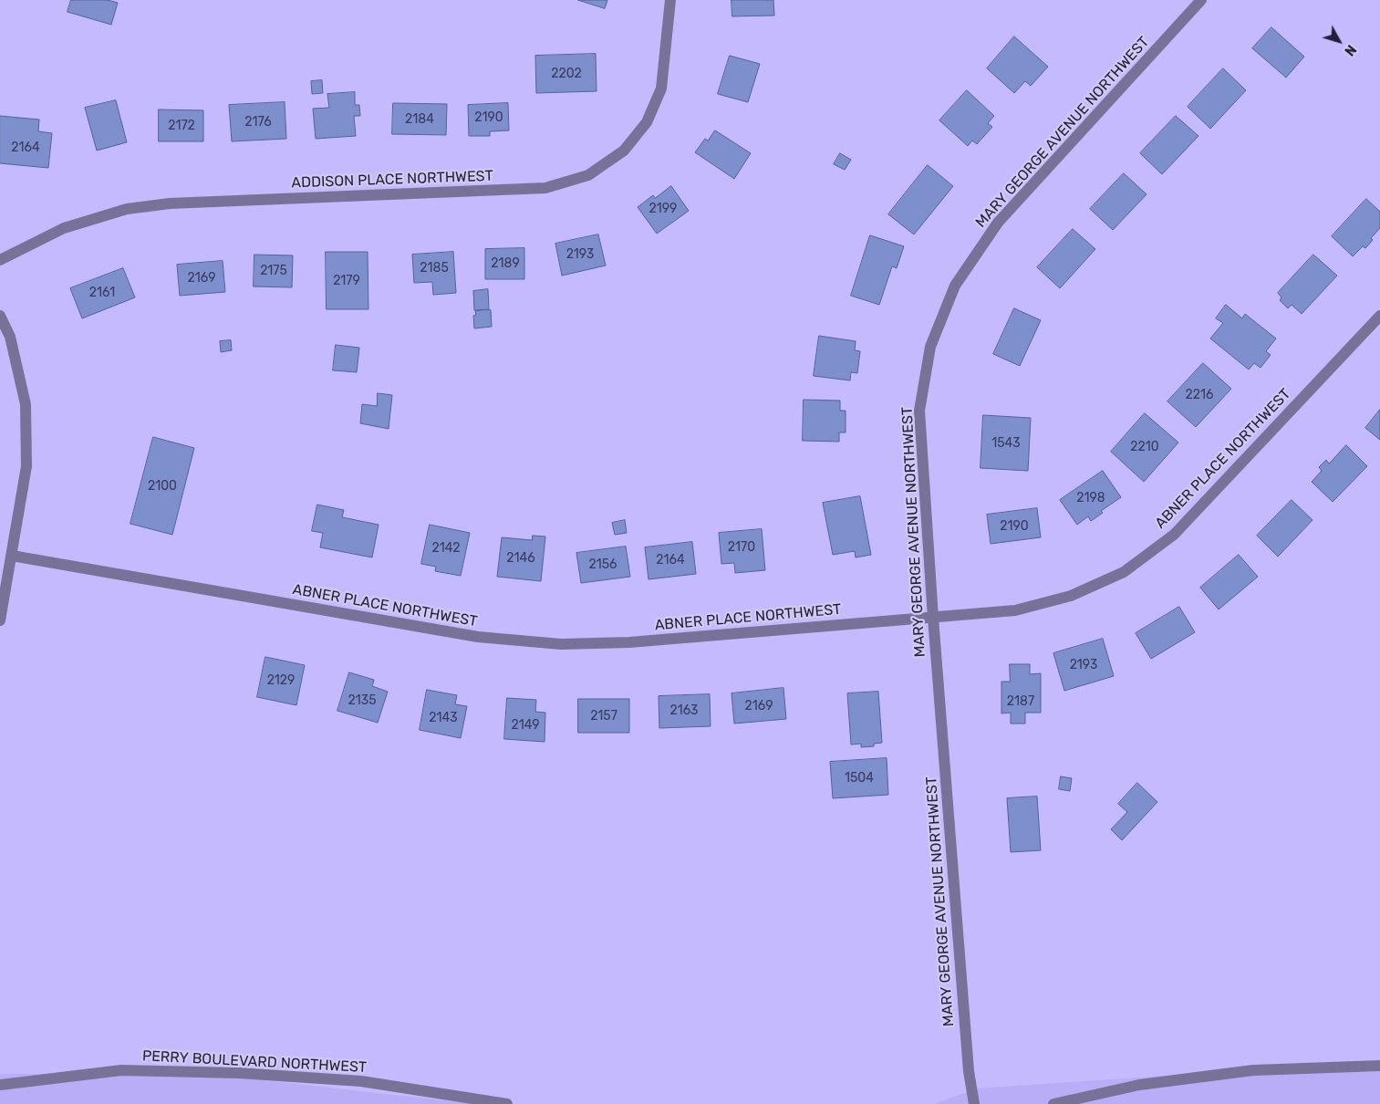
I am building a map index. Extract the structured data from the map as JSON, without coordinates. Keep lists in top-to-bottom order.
{
  "streets": {
    "street": [
      "MARY GEORGE AVENUE NORTHWEST",
      "ADDISON PLACE NORTHWEST",
      "ABNER PLACE NORTHWEST",
      "PERRY BOULEVARD NORTHWEST"
    ]
  },
  "crossings": [
    ["MARY GEORGE AVENUE NORTHWEST", "ABNER PLACE NORTHWEST"]
  ],
  "house_numbers": [
    "2202",
    "2190",
    "2184",
    "2176",
    "2172",
    "2164",
    "2199",
    "2193",
    "2189",
    "2185",
    "2175",
    "2169",
    "2179",
    "2161",
    "2216",
    "1543",
    "2210",
    "2100",
    "2198",
    "2190",
    "2170",
    "2142",
    "2146",
    "2164",
    "2156",
    "2193",
    "2129",
    "2135",
    "2187",
    "2169",
    "2163",
    "2157",
    "2143",
    "2149",
    "1504"
  ],
  "north": "bottom right"
}
